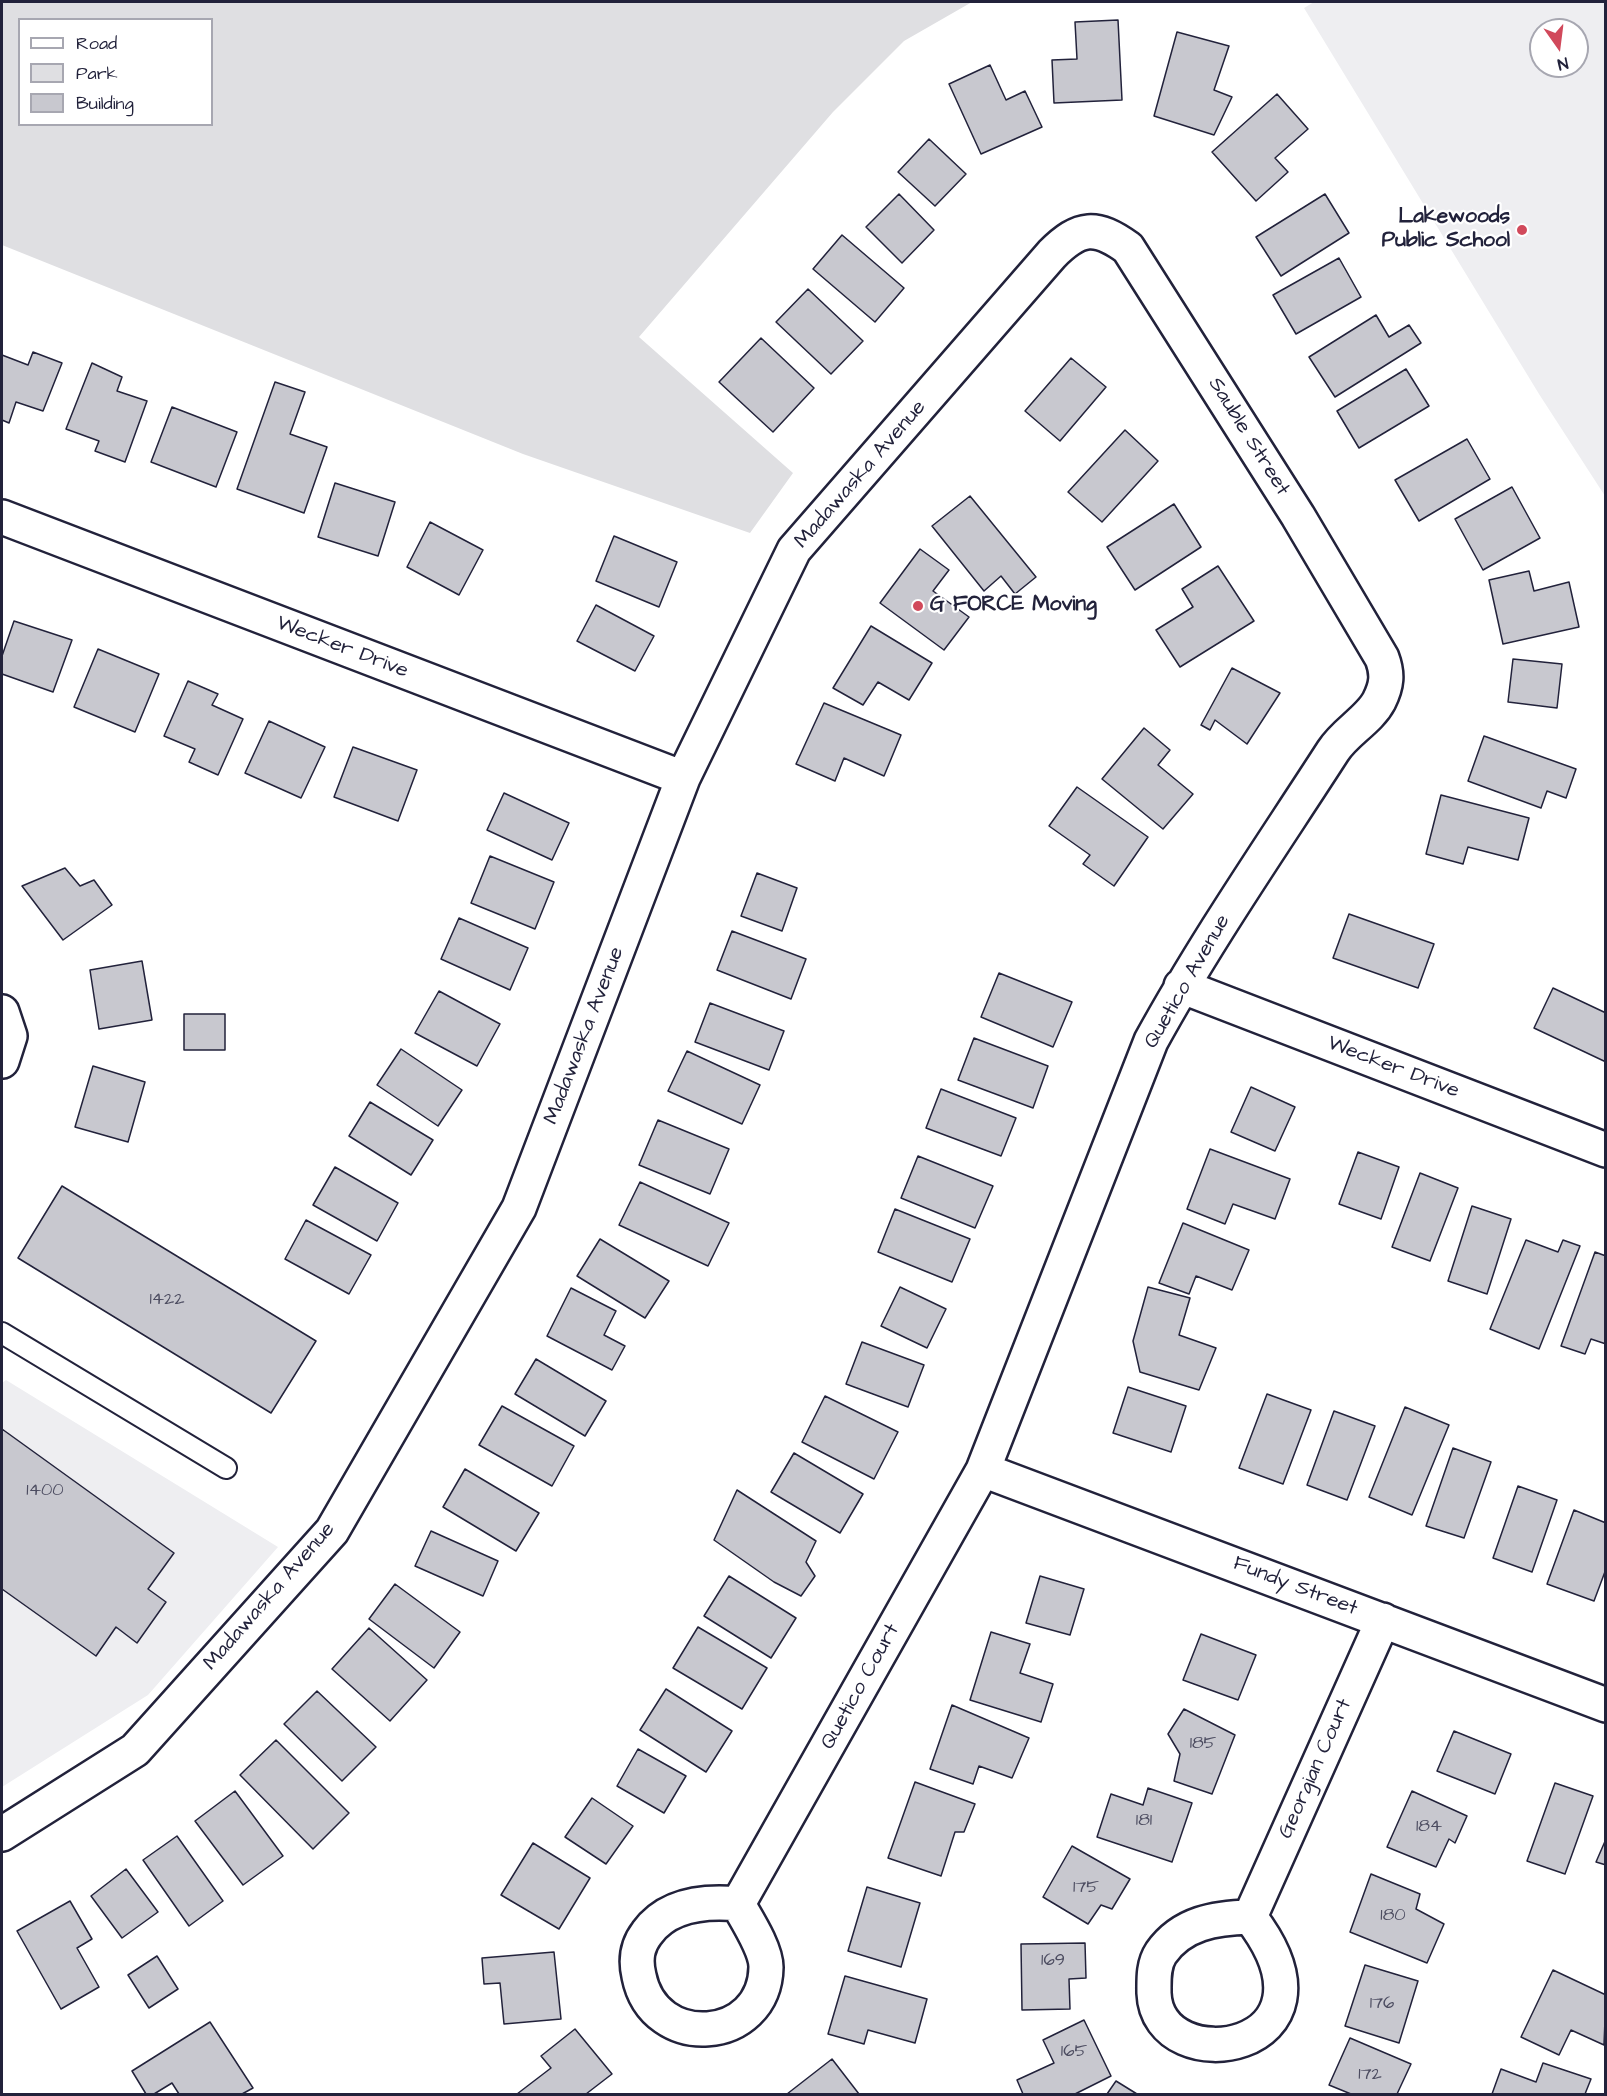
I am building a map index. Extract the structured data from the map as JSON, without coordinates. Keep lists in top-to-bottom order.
{
  "streets": {
    "street": [
      "Sauble Street",
      "Madawaska Avenue",
      "Wecker Drive",
      "Quetico Avenue",
      "Fundy Street",
      "Quetico Court",
      "Georgian Court"
    ]
  },
  "crossings": [
    ["Sauble Street", "Madawaska Avenue"],
    ["Sauble Street", "Quetico Avenue"],
    ["Madawaska Avenue", "Wecker Drive"],
    ["Wecker Drive", "Quetico Avenue"],
    ["Quetico Avenue", "Fundy Street"],
    ["Quetico Avenue", "Quetico Court"],
    ["Fundy Street", "Quetico Court"],
    ["Fundy Street", "Georgian Court"]
  ],
  "places": ["Lakewoods Public School", "G FORCE Moving"],
  "house_numbers": [
    "1422",
    "1400",
    "185",
    "181",
    "184",
    "175",
    "180",
    "169",
    "176",
    "165",
    "172"
  ],
  "legend": ["Road", "Park", "Building"],
  "north": "bottom"
}
